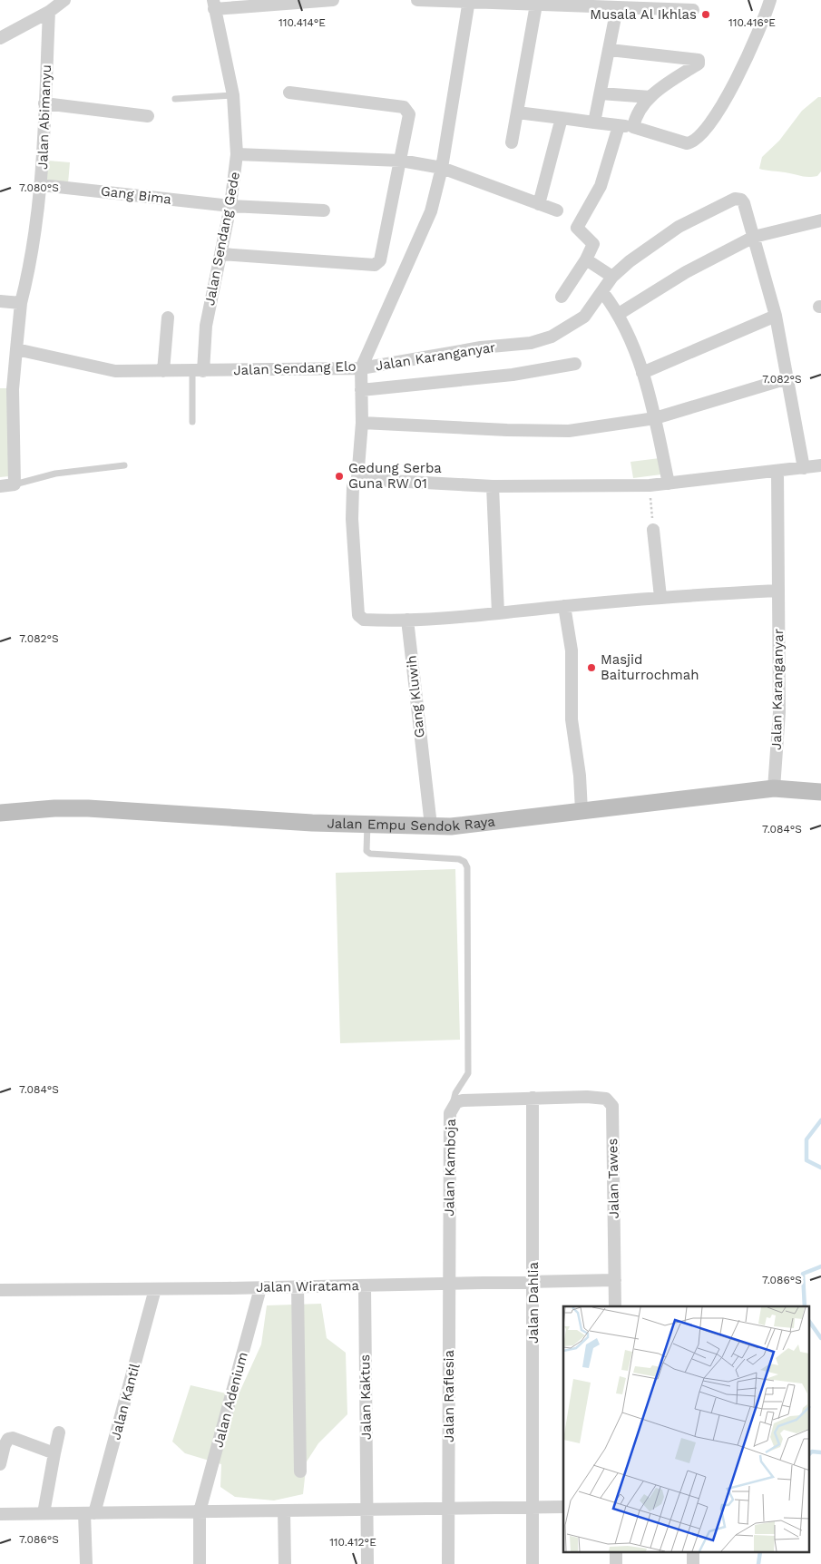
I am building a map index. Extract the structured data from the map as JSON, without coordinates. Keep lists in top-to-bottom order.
{
  "streets": {
    "main road": ["Jalan Empu Sendok Raya"],
    "street": [
      "Jalan Abimanyu",
      "Gang Bima",
      "Jalan Sendang Gede",
      "Jalan Karanganyar",
      "Jalan Sendang Elo",
      "Gang Kluwih",
      "Jalan Kamboja",
      "Jalan Tawes",
      "Jalan Wiratama",
      "Jalan Dahlia",
      "Jalan Raflesia",
      "Jalan Kaktus",
      "Jalan Adenium",
      "Jalan Kantil"
    ]
  },
  "crossings": [
    ["Jalan Abimanyu", "Gang Bima"],
    ["Gang Bima", "Jalan Sendang Gede"],
    ["Jalan Sendang Gede", "Jalan Sendang Elo"],
    ["Jalan Karanganyar", "Jalan Sendang Elo"],
    ["Jalan Karanganyar", "Gang Kluwih"],
    ["Jalan Karanganyar", "Jalan Empu Sendok Raya"],
    ["Gang Kluwih", "Jalan Empu Sendok Raya"],
    ["Jalan Kamboja", "Jalan Tawes"],
    ["Jalan Kamboja", "Jalan Wiratama"],
    ["Jalan Kamboja", "Jalan Dahlia"],
    ["Jalan Kamboja", "Jalan Raflesia"],
    ["Jalan Tawes", "Jalan Wiratama"],
    ["Jalan Wiratama", "Jalan Dahlia"],
    ["Jalan Wiratama", "Jalan Raflesia"],
    ["Jalan Wiratama", "Jalan Kaktus"],
    ["Jalan Wiratama", "Jalan Adenium"],
    ["Jalan Wiratama", "Jalan Kantil"]
  ],
  "places": ["Musala Al Ikhlas", "Gedung Serba Guna RW 01", "Masjid Baiturrochmah"],
  "coordinates": [
    "110.414°E",
    "110.416°E",
    "7.080°S",
    "7.082°S",
    "7.084°S",
    "7.086°S",
    "110.412°E"
  ]
}
